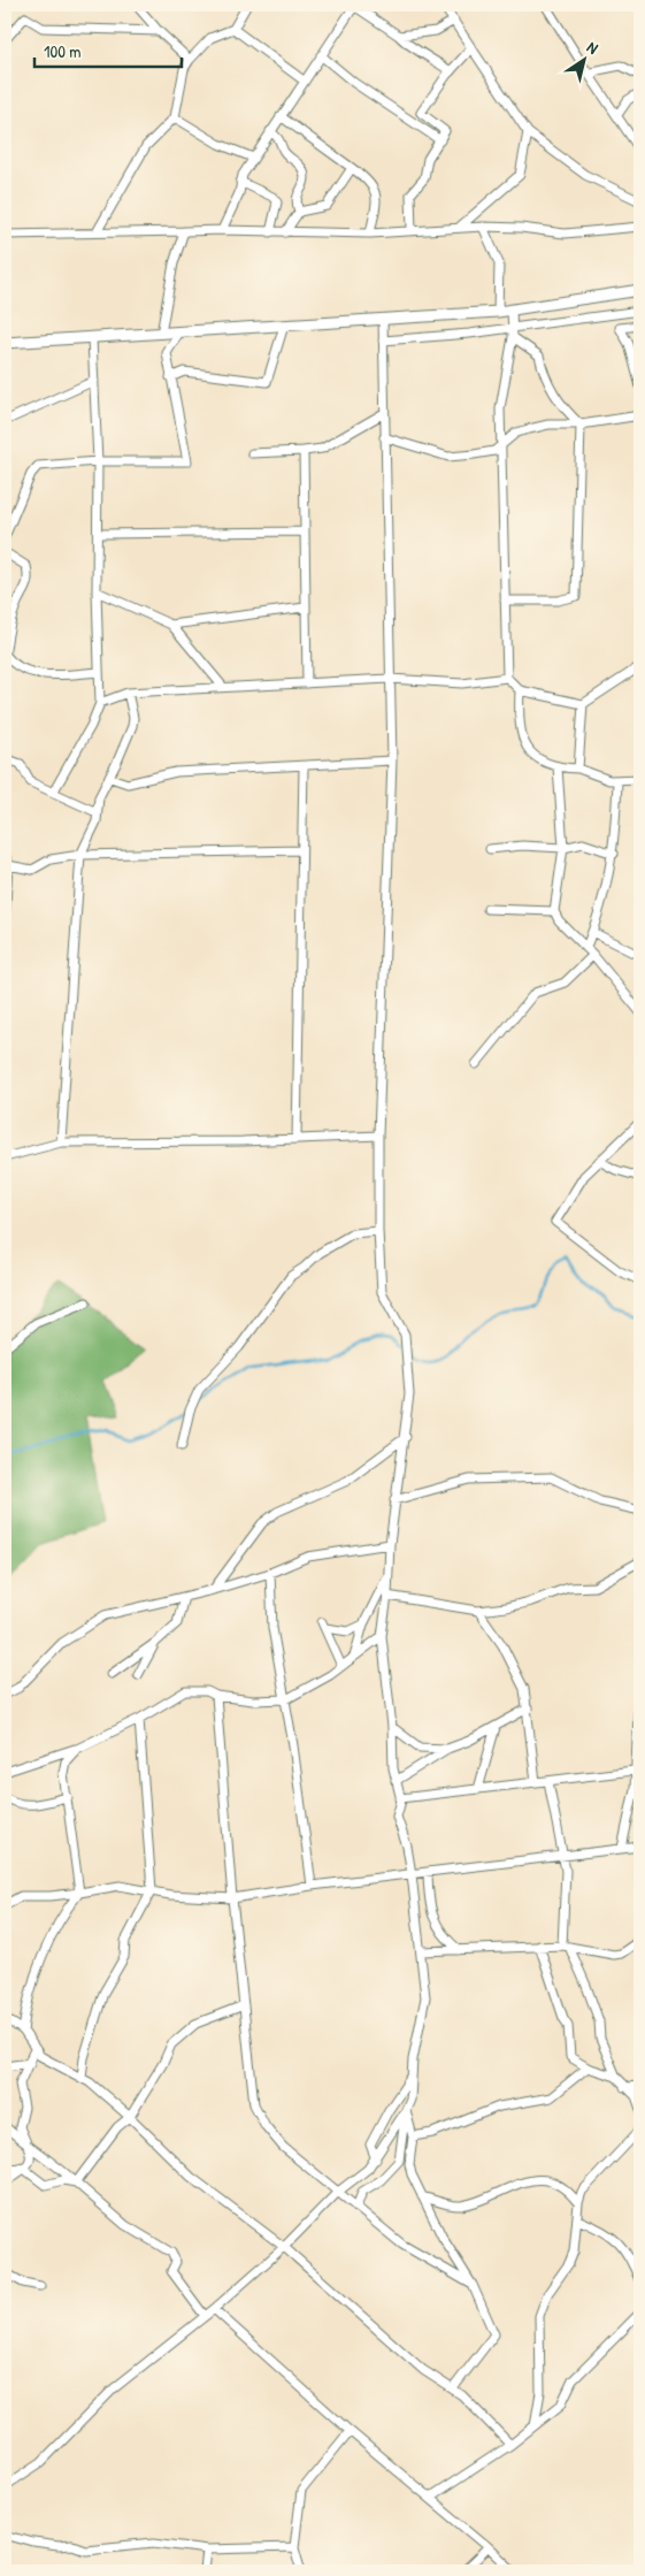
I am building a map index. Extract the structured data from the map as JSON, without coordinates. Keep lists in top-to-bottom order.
{
  "scale_bar": "100 m",
  "north": "top right"
}
